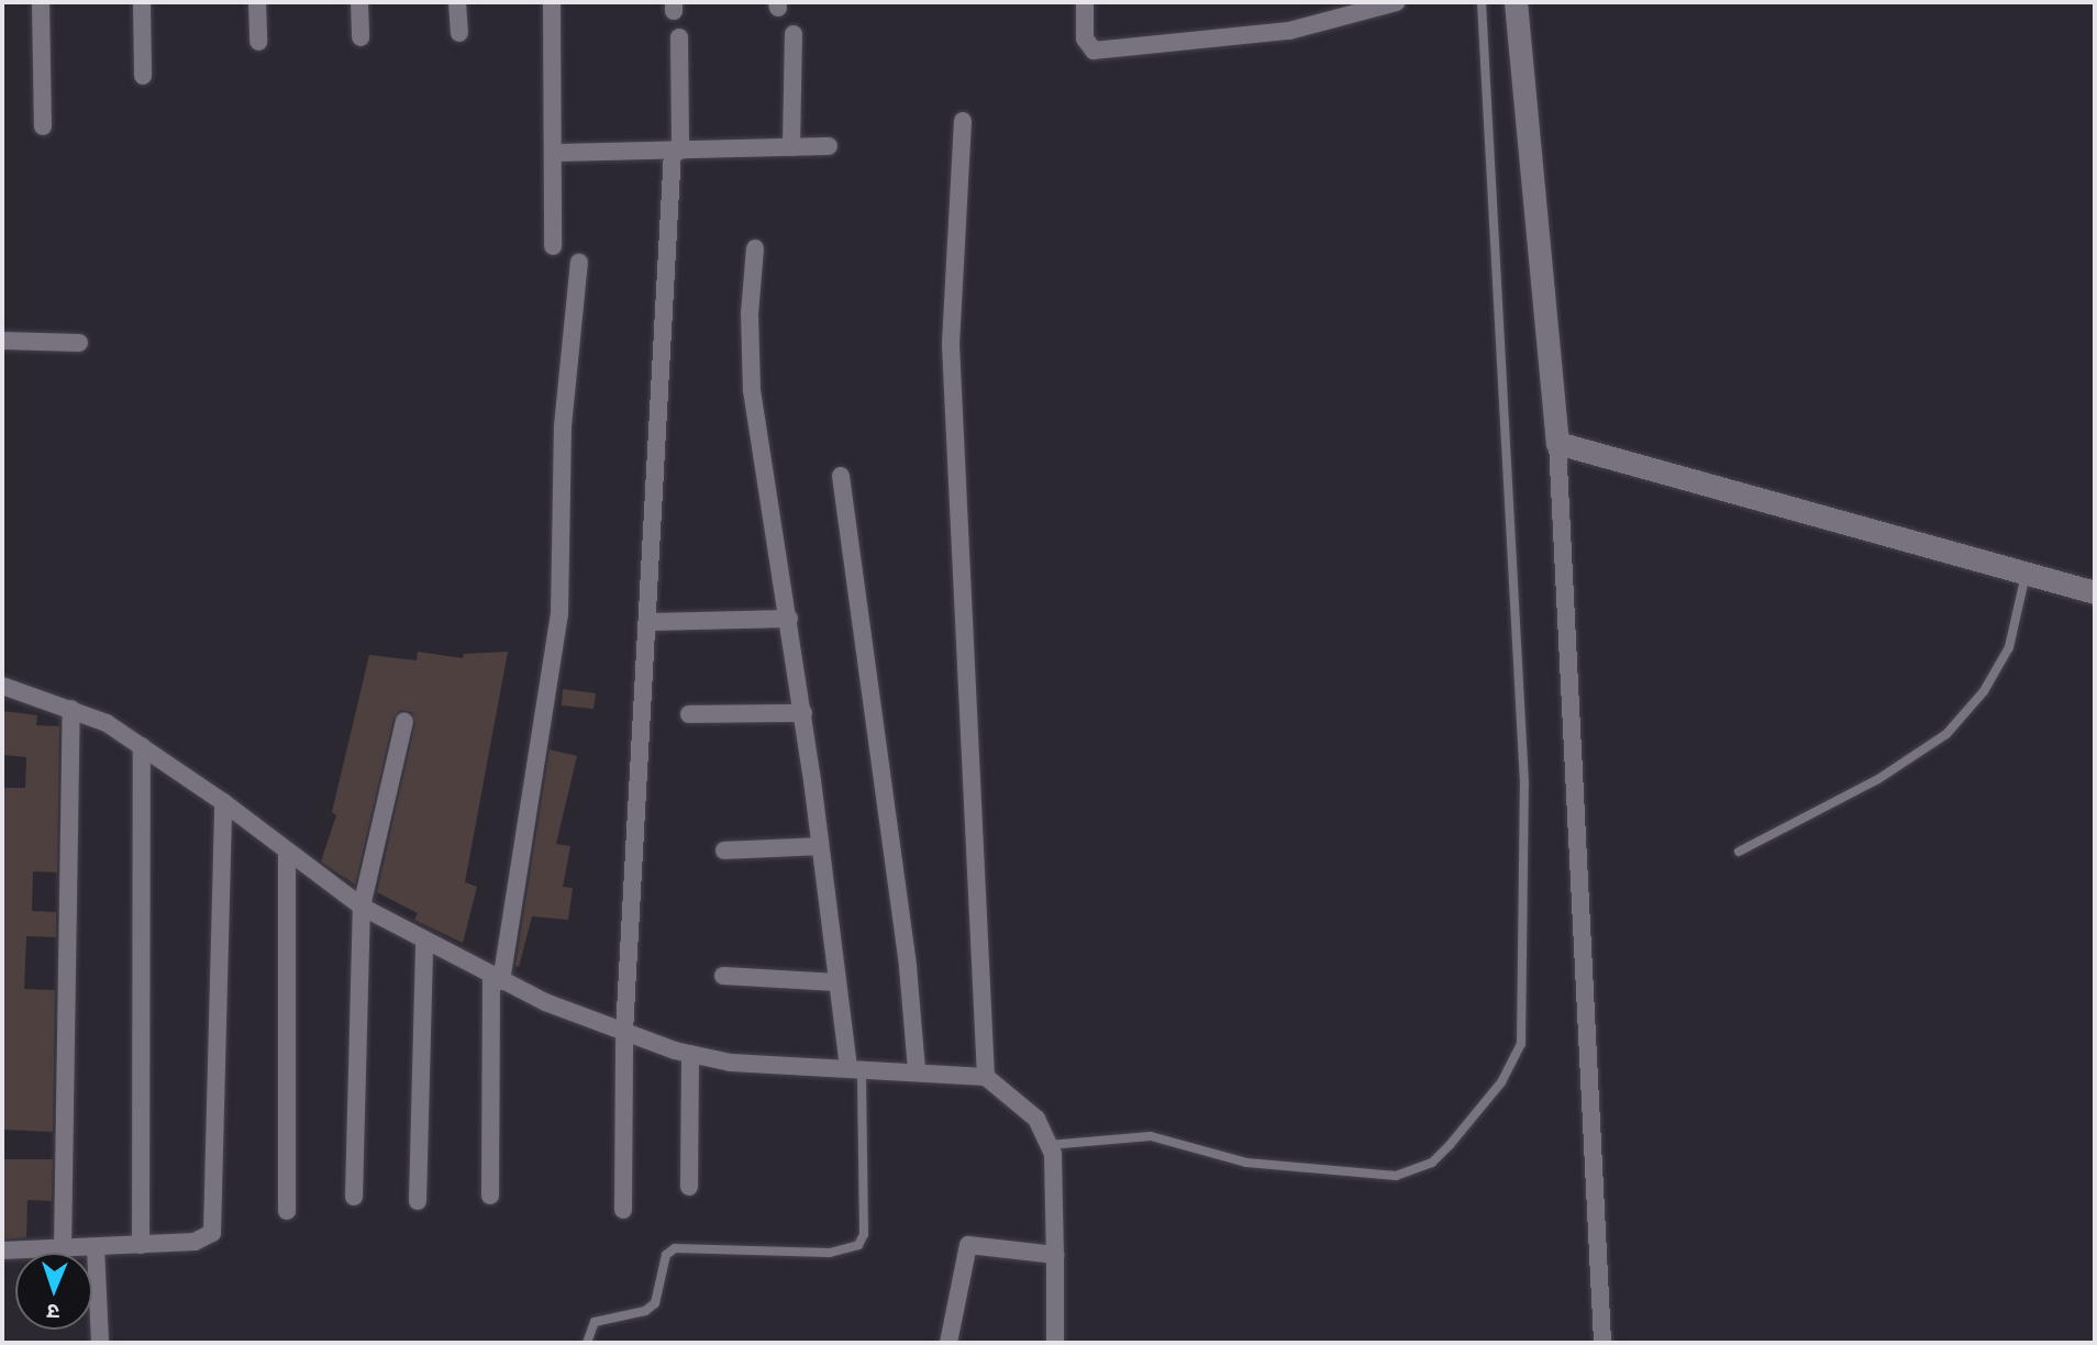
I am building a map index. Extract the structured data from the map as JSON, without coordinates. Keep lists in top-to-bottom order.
{
  "north": "bottom"
}
